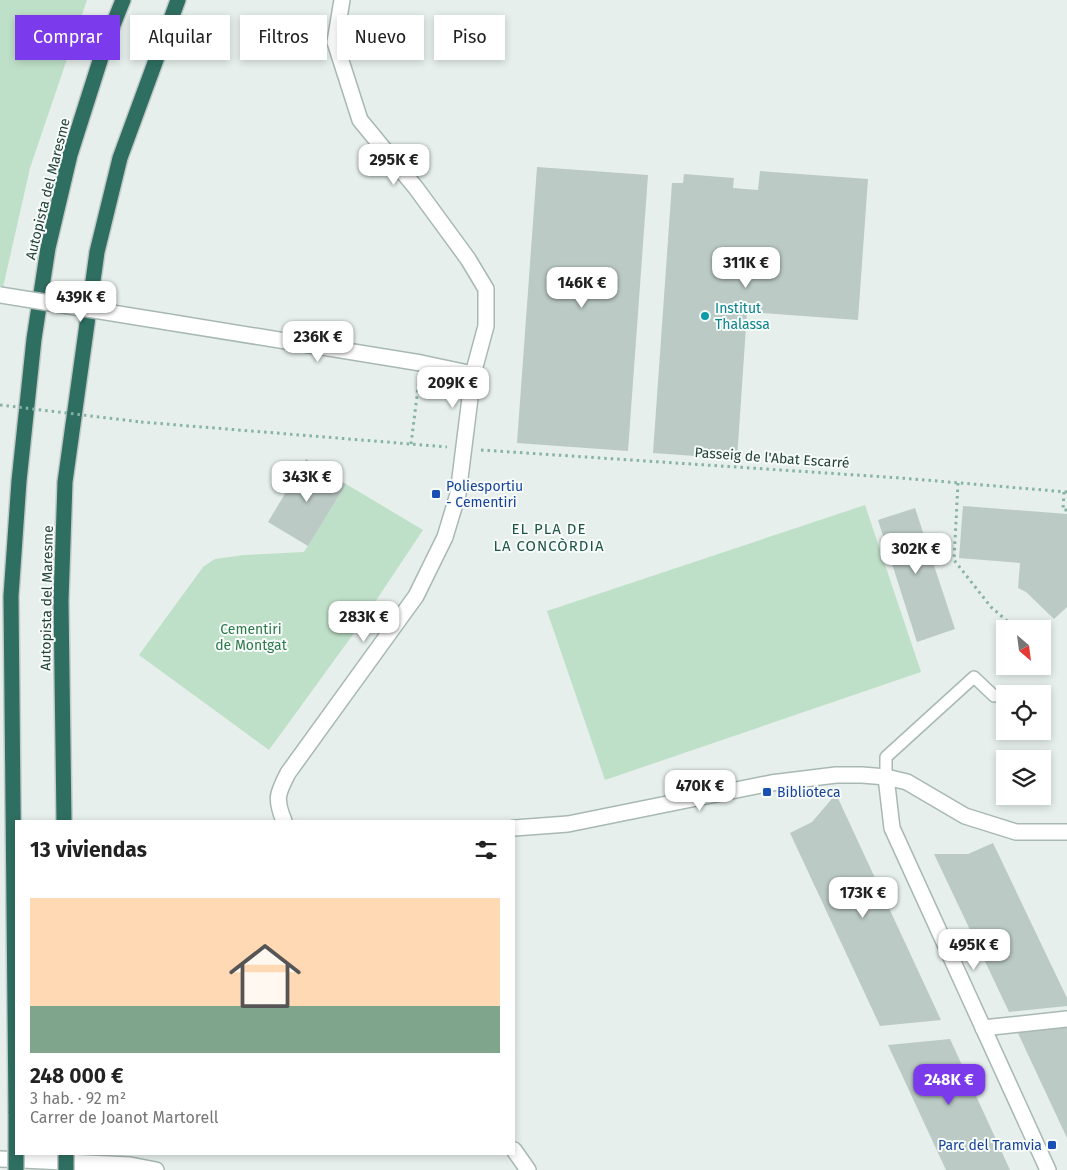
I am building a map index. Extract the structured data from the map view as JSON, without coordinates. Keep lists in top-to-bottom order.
{
  "streets": {
    "highway": ["Autopista del Maresme"],
    "path": ["Passeig de l'Abat Escarré"]
  },
  "districts": ["EL PLA DE LA CONCÒRDIA"],
  "parks": ["Cementiri de Montgat"],
  "places": {
    "other": ["Institut Thalassa"],
    "transit": ["Poliesportiu - Cementiri", "Biblioteca", "Parc del Tramvia"]
  },
  "north": "bottom right",
  "page": {
    "chip": [
      "Comprar",
      "Alquilar",
      "Filtros",
      "Nuevo",
      "Piso"
    ],
    "price": [
      "295K €",
      "311K €",
      "146K €",
      "439K €",
      "236K €",
      "209K €",
      "343K €",
      "302K €",
      "283K €",
      "470K €",
      "173K €",
      "495K €",
      "248K €"
    ],
    "heading": "13 viviendas",
    "list": [
      {
        "name": "248 000 €",
        "note": "3 hab. · 92 m² · Carrer de Joanot Martorell"
      }
    ]
  }
}
